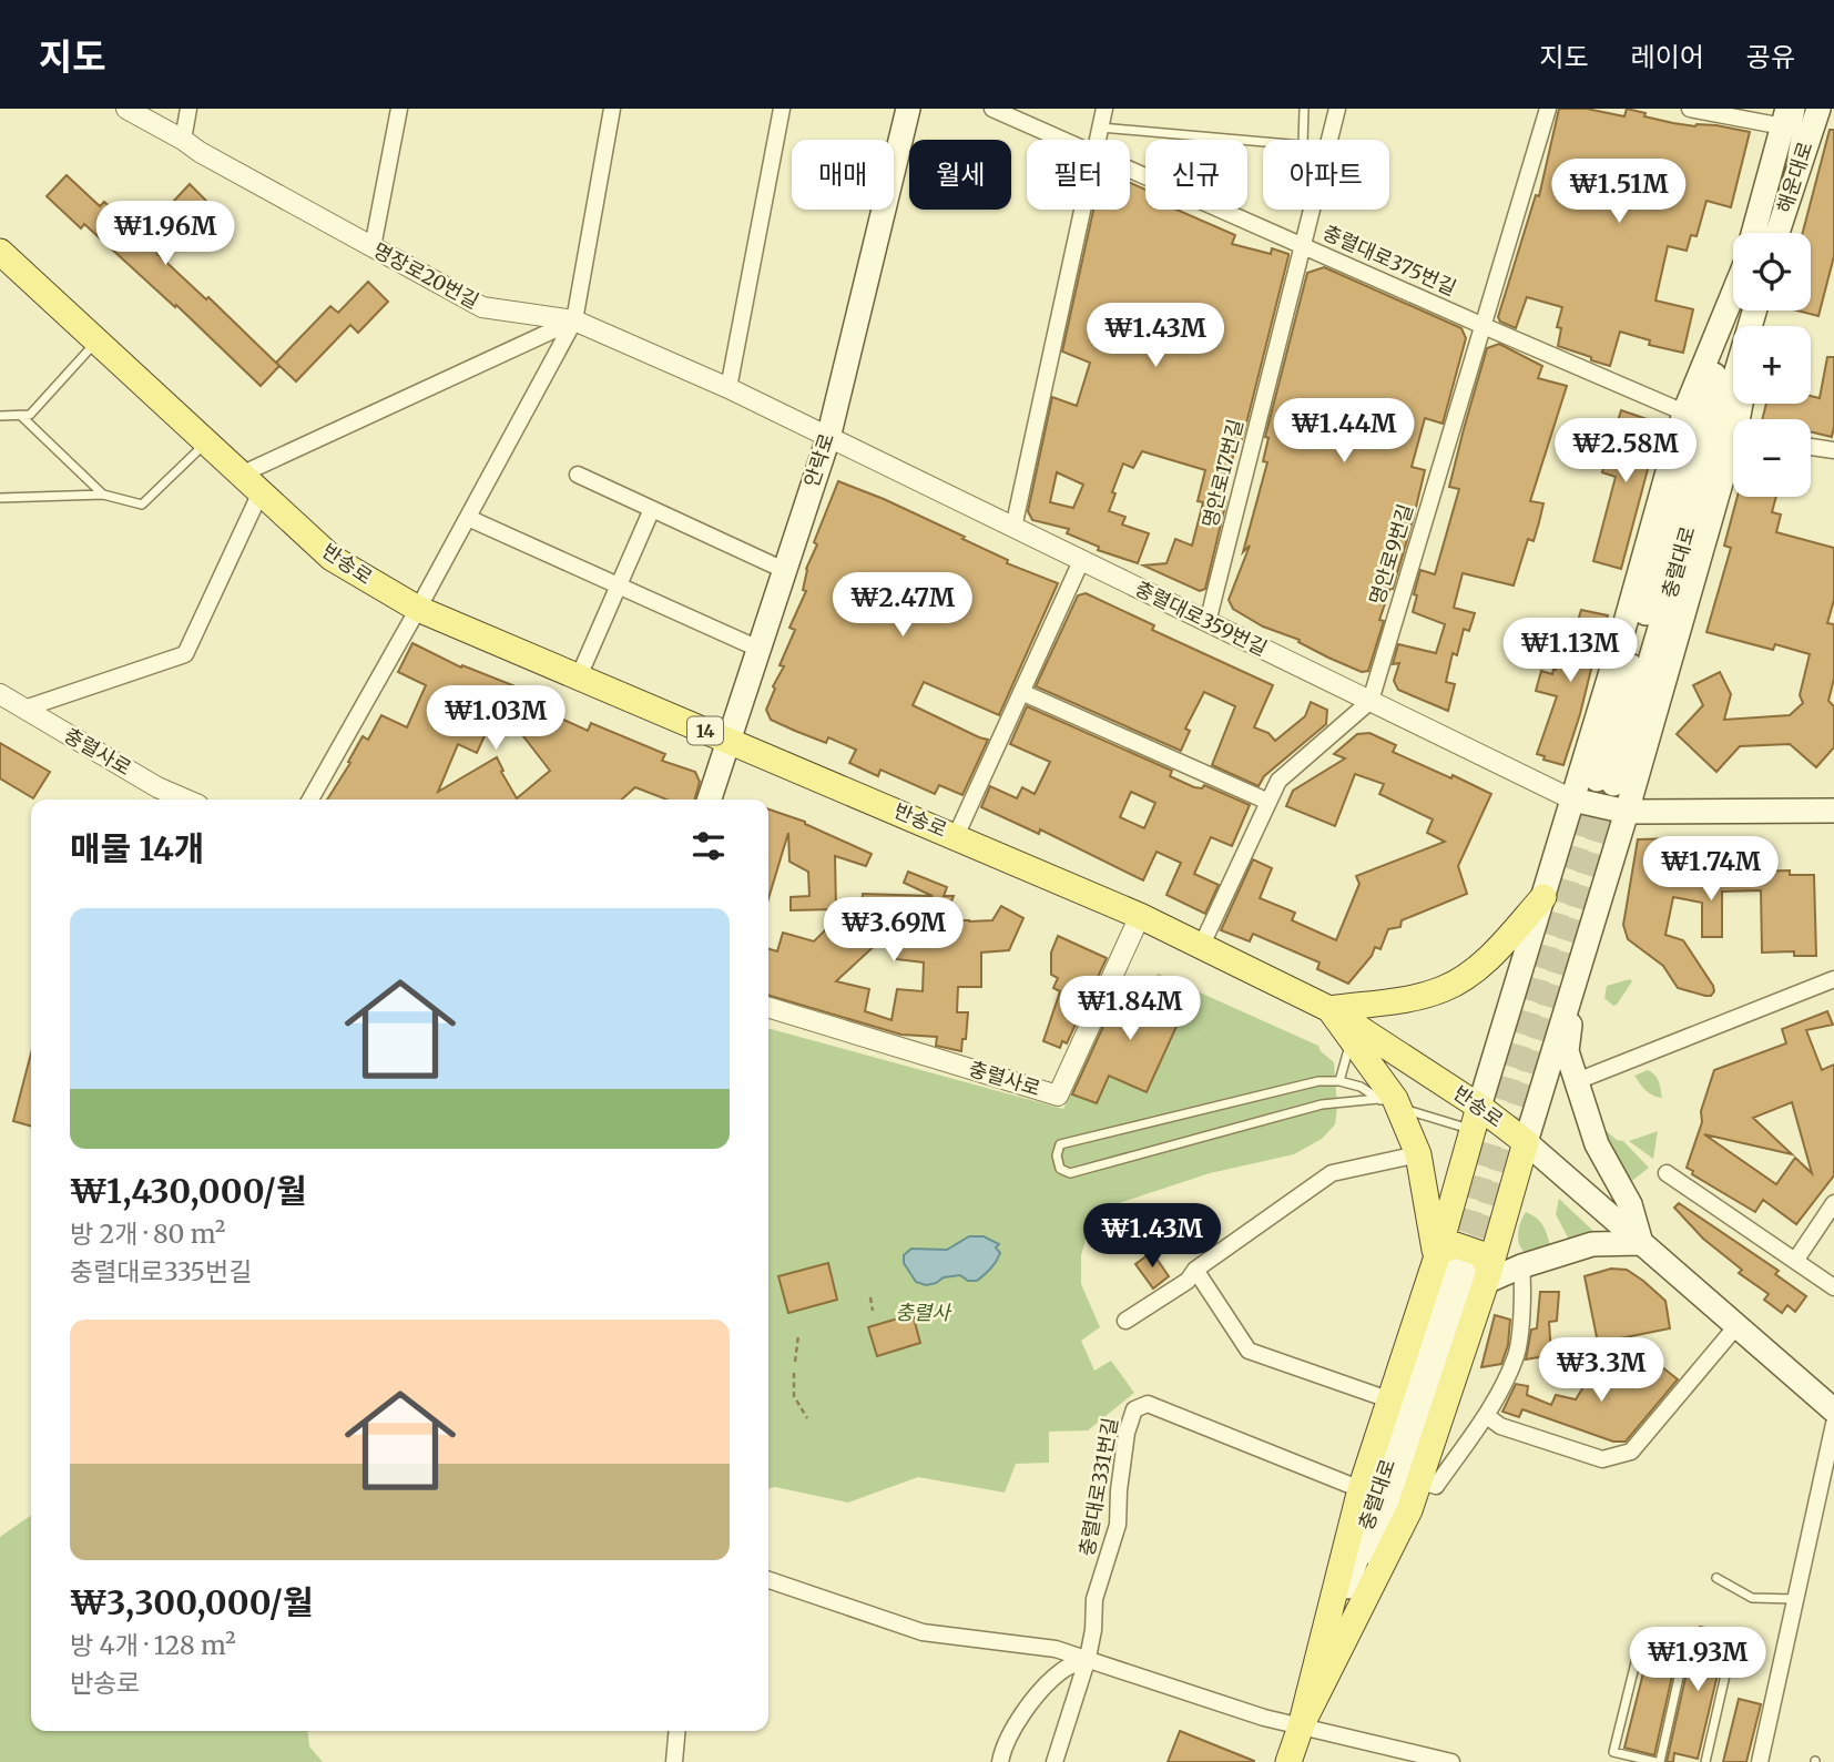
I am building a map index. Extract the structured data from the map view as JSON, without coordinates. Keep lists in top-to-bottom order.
{
  "streets": {
    "main road": [
      "해운대로",
      "안락로",
      "충렬대로",
      "반송로",
      "14"
    ],
    "street": [
      "충렬대로375번길",
      "명장로20번길",
      "명안로17번길",
      "명안로9번길",
      "충렬대로359번길",
      "충렬사로",
      "충렬대로331번길"
    ]
  },
  "crossings": [
    ["충렬대로375번길", "명안로17번길"],
    ["충렬대로375번길", "명안로9번길"],
    ["명장로20번길", "안락로"],
    ["명장로20번길", "충렬대로359번길"],
    ["안락로", "반송로"],
    ["안락로", "충렬대로359번길"],
    ["명안로17번길", "충렬대로359번길"],
    ["명안로9번길", "충렬대로359번길"],
    ["반송로", "충렬사로"]
  ],
  "parks": ["충렬사"],
  "page": {
    "header": "지도",
    "nav": ["지도", "레이어", "공유"],
    "chip": [
      "매매",
      "월세",
      "필터",
      "신규",
      "아파트"
    ],
    "price": [
      "₩1.51M",
      "₩1.96M",
      "₩1.43M",
      "₩1.44M",
      "₩2.58M",
      "₩2.47M",
      "₩1.13M",
      "₩1.03M",
      "₩1.74M",
      "₩3.69M",
      "₩1.84M",
      "₩1.43M",
      "₩3.3M",
      "₩1.93M"
    ],
    "map_buttons": ["+", "−"],
    "heading": "매물 14개",
    "list": [
      {
        "name": "₩1,430,000/월",
        "note": "방 2개 · 80 m² · 충렬대로335번길"
      },
      {
        "name": "₩3,300,000/월",
        "note": "방 4개 · 128 m² · 반송로"
      }
    ]
  }
}
